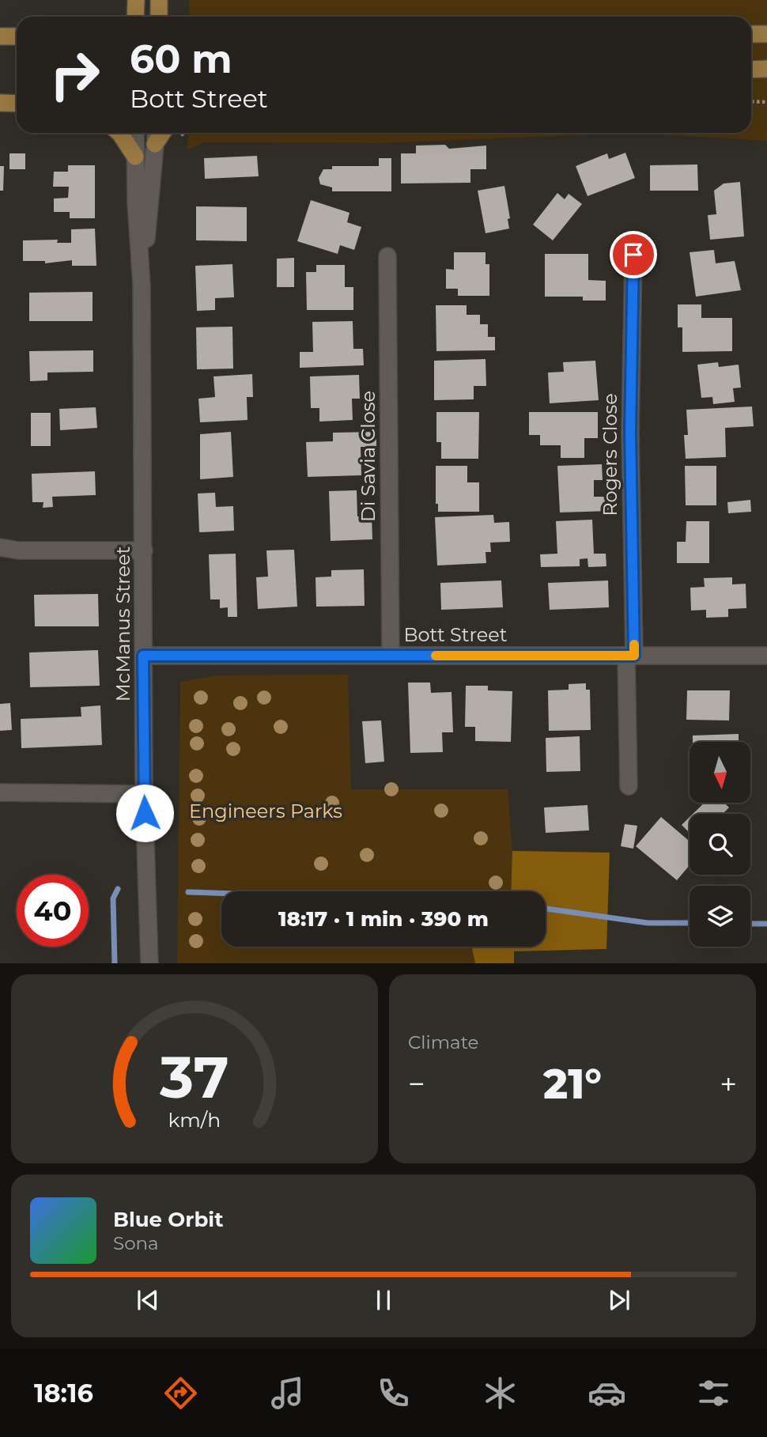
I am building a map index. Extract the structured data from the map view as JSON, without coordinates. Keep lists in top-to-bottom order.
{
  "streets": {
    "street": [
      "Rogers Close",
      "Di Savia Close",
      "McManus Street",
      "Bott Street"
    ]
  },
  "crossings": [
    ["Rogers Close", "Bott Street"],
    ["Di Savia Close", "Bott Street"],
    ["McManus Street", "Bott Street"]
  ],
  "parks": ["Engineers Parks"],
  "north": "bottom",
  "page": {
    "turn": ["60 m", "Bott Street"],
    "limit": "40",
    "trip": "18:17 · 1 min · 390 m",
    "tile": "Climate",
    "heat": ["−", "21°", "+"],
    "song": ["Blue Orbit", "Sona"],
    "tabs": "18:16",
    "gauge": ["37", "km/h"]
  }
}
